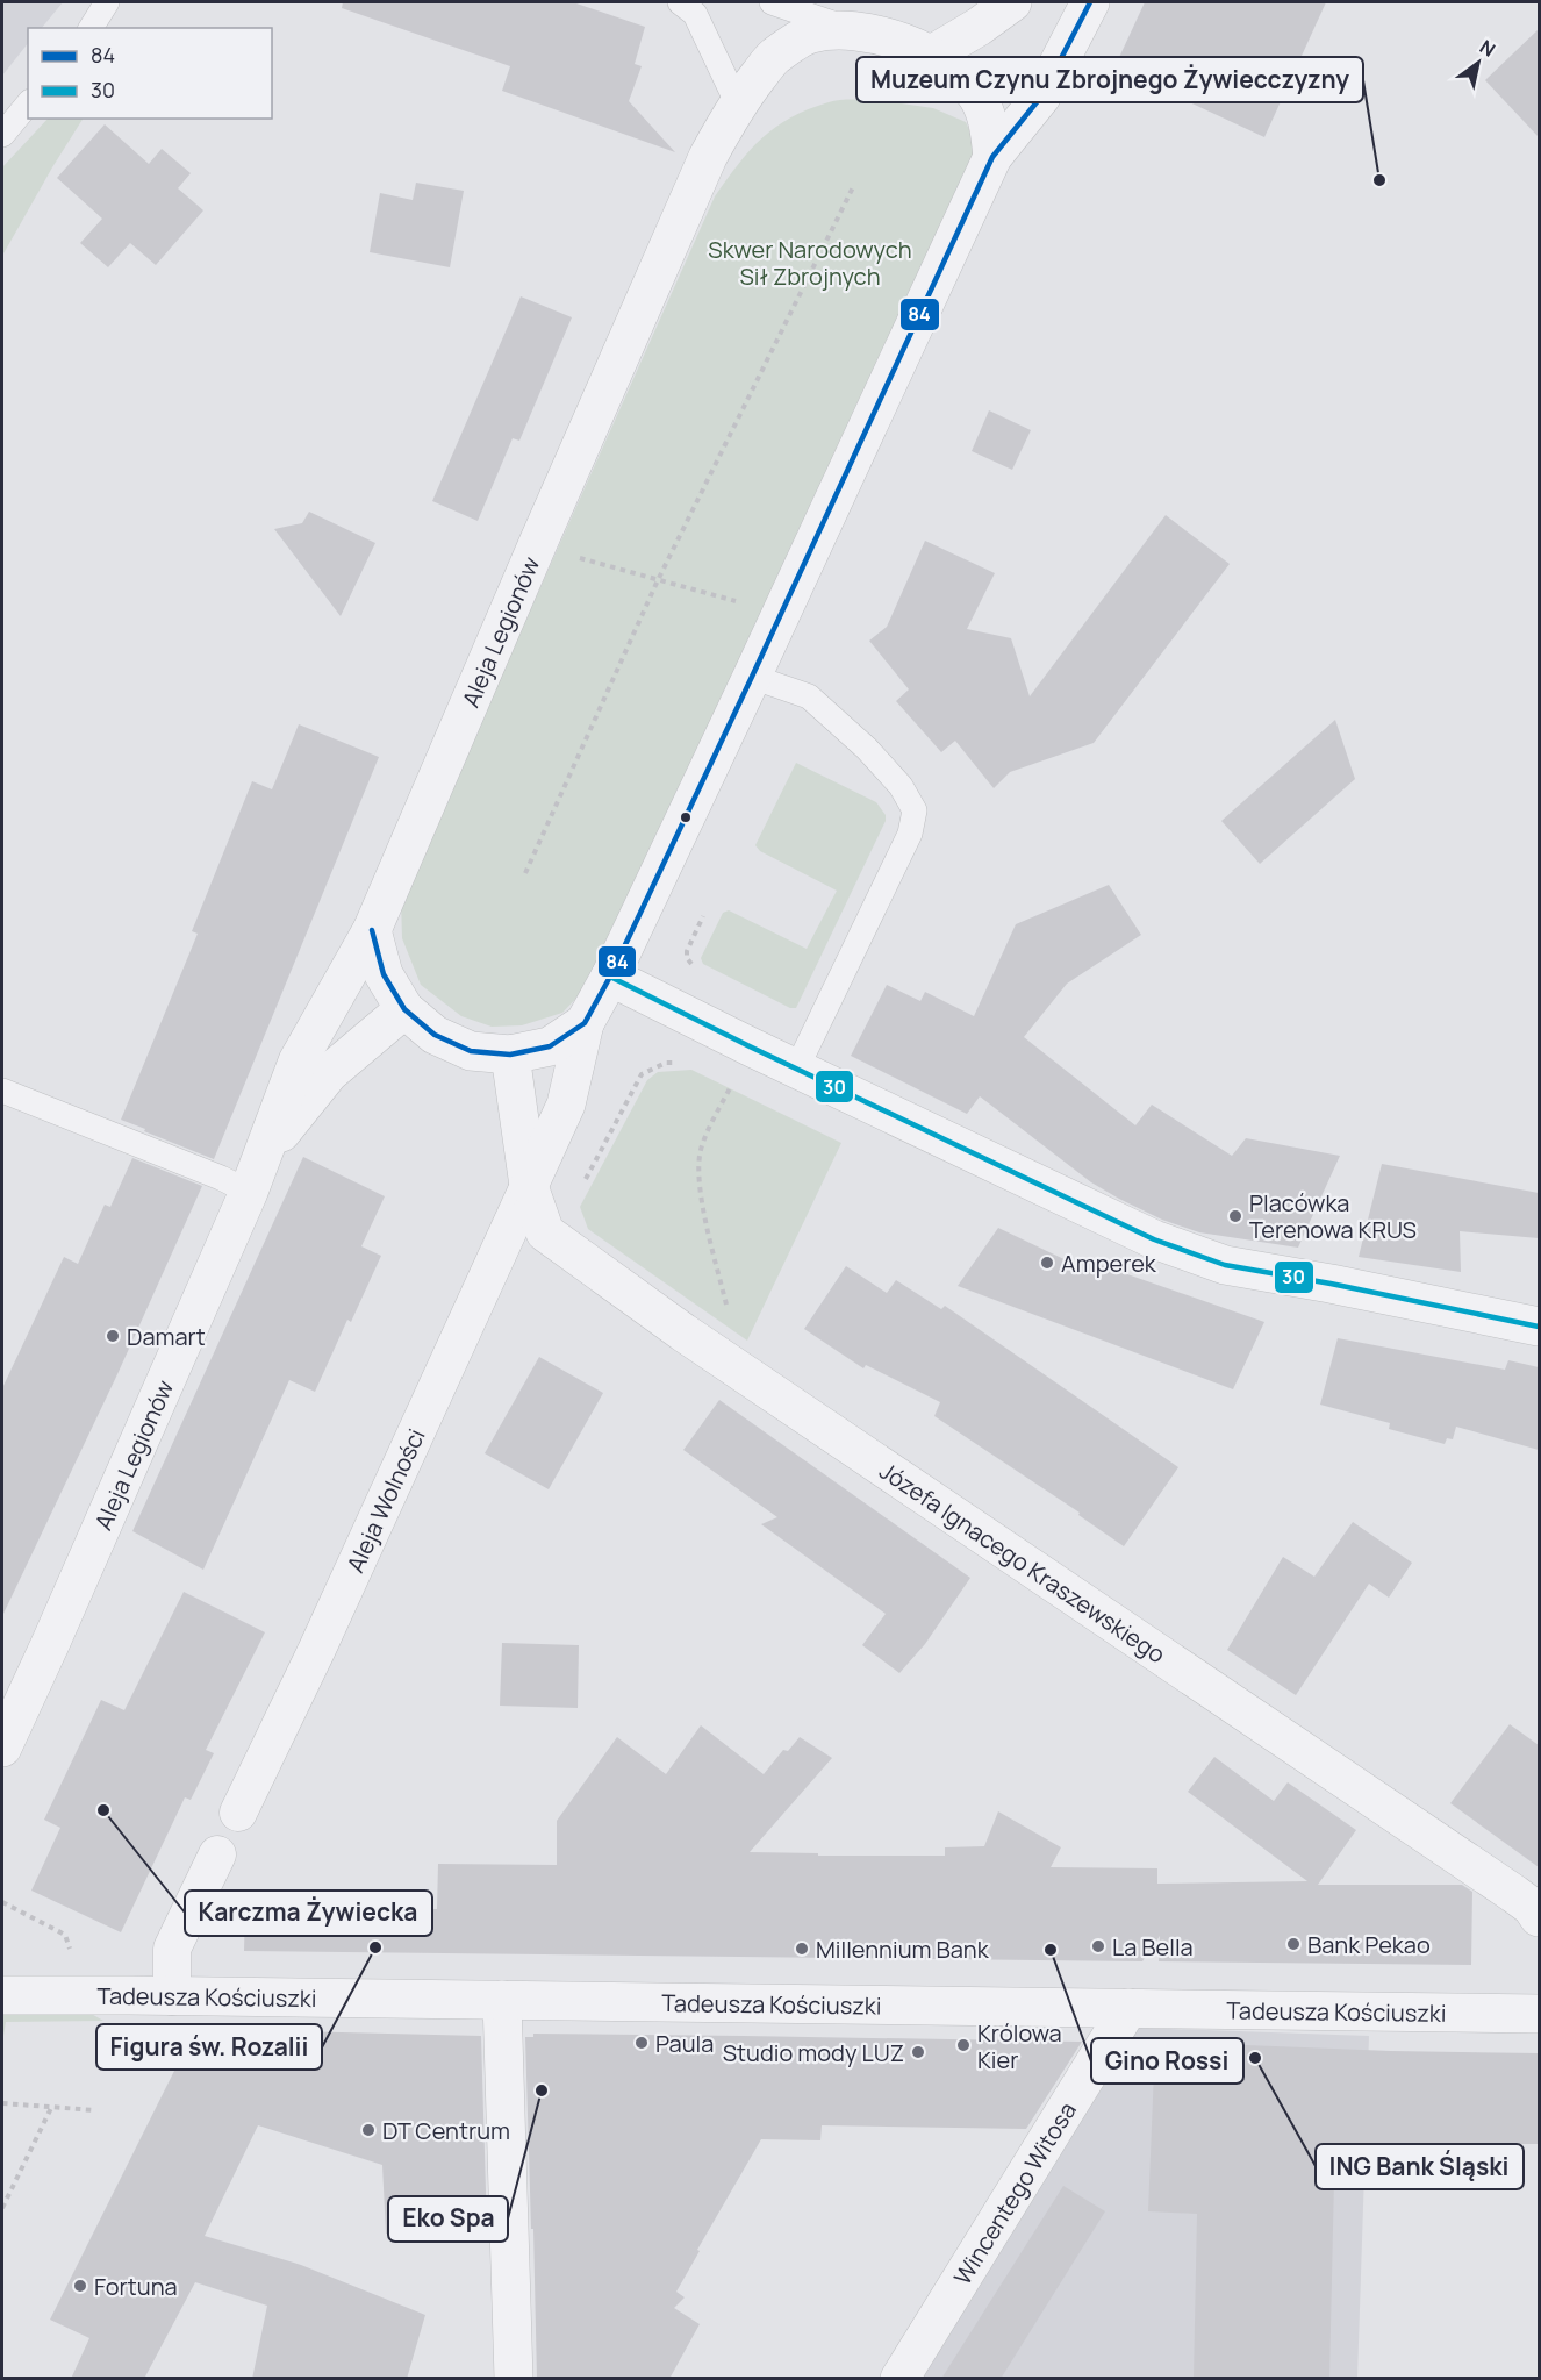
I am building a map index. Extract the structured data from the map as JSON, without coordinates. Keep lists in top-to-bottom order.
{
  "streets": {
    "street": [
      "Aleja Legionów",
      "Aleja Wolności",
      "Józefa Ignacego Kraszewskiego",
      "Tadeusza Kościuszki",
      "Wincentego Witosa"
    ]
  },
  "crossings": [
    ["Aleja Wolności", "Józefa Ignacego Kraszewskiego"],
    ["Tadeusza Kościuszki", "Wincentego Witosa"]
  ],
  "parks": ["Skwer Narodowych Sił Zbrojnych"],
  "places": [
    "Muzeum Czynu Zbrojnego Żywiecczyzny",
    "Placówka Terenowa KRUS",
    "Amperek",
    "Damart",
    "Karczma Żywiecka",
    "Bank Pekao",
    "La Bella",
    "Figura św. Rozalii",
    "Millennium Bank",
    "Gino Rossi",
    "Paula",
    "Królowa Kier",
    "Studio mody LUZ",
    "ING Bank Śląski",
    "Eko Spa",
    "DT Centrum",
    "Fortuna"
  ],
  "lines": ["transit line 84", "transit line 30"],
  "legend": ["84", "30"],
  "north": "top right"
}
